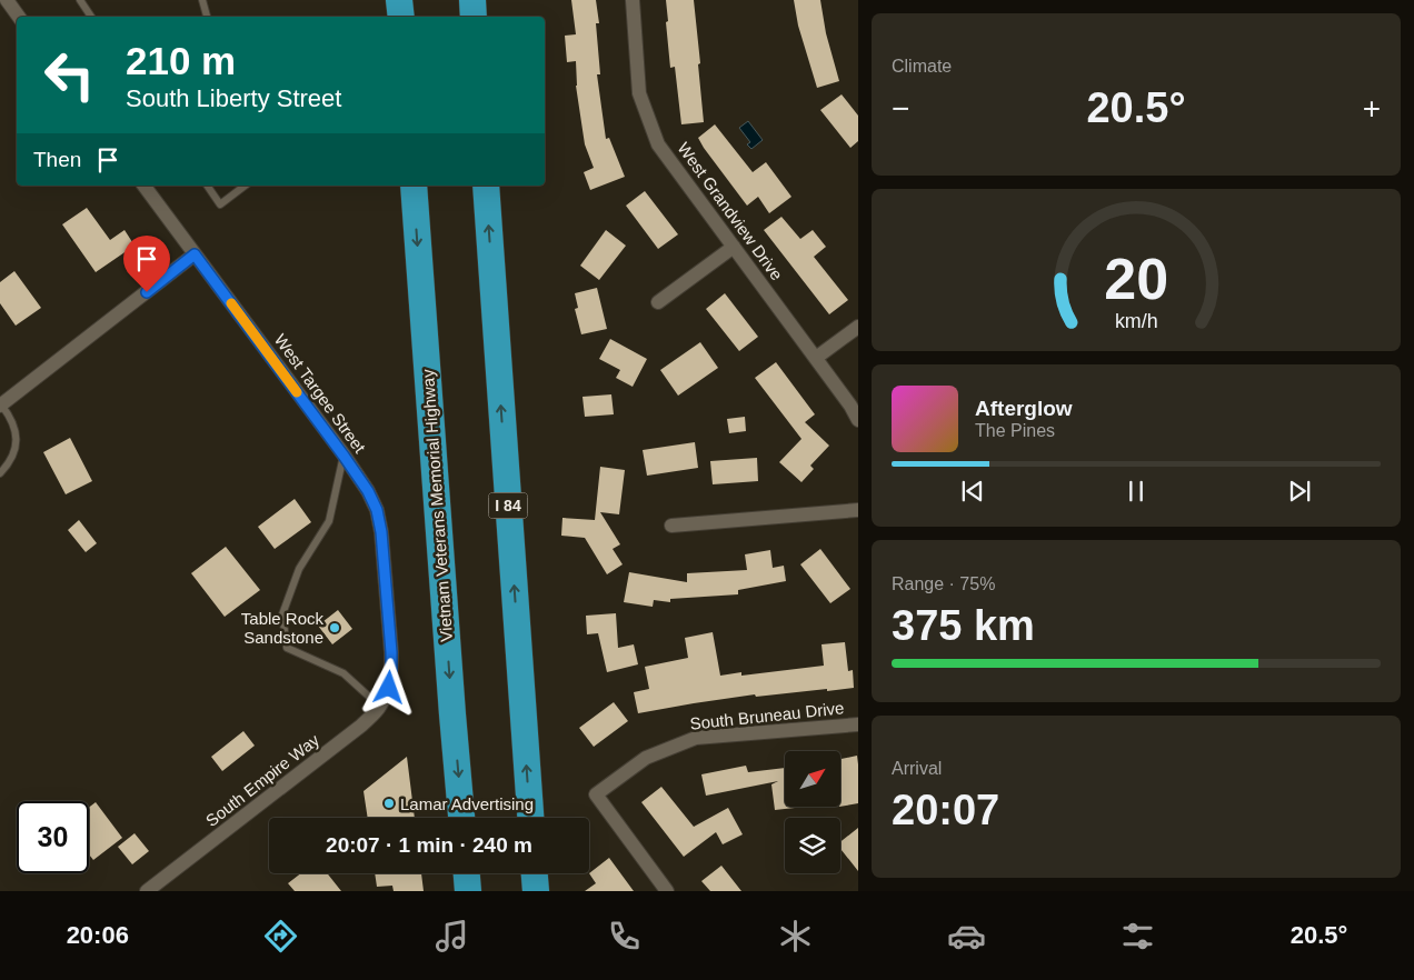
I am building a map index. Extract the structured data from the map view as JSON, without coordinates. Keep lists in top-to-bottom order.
{
  "streets": {
    "highway": ["Vietnam Veterans Memorial Highway", "I 84"],
    "street": [
      "West Grandview Drive",
      "West Targee Street",
      "South Bruneau Drive",
      "South Empire Way"
    ]
  },
  "crossings": [
    ["West Targee Street", "South Empire Way"]
  ],
  "places": ["Table Rock Sandstone", "Lamar Advertising"],
  "north": "top right",
  "page": {
    "tile": [
      "Climate",
      ["Range · 75%", "375 km"],
      ["Arrival", "20:07"]
    ],
    "turn": ["210 m", "South Liberty Street"],
    "heat": ["−", "20.5°", "+"],
    "then": "Then",
    "song": ["Afterglow", "The Pines"],
    "limit": "30",
    "trip": "20:07 · 1 min · 240 m",
    "tabs": ["20:06", "20.5°"],
    "gauge": ["20", "km/h"]
  }
}
